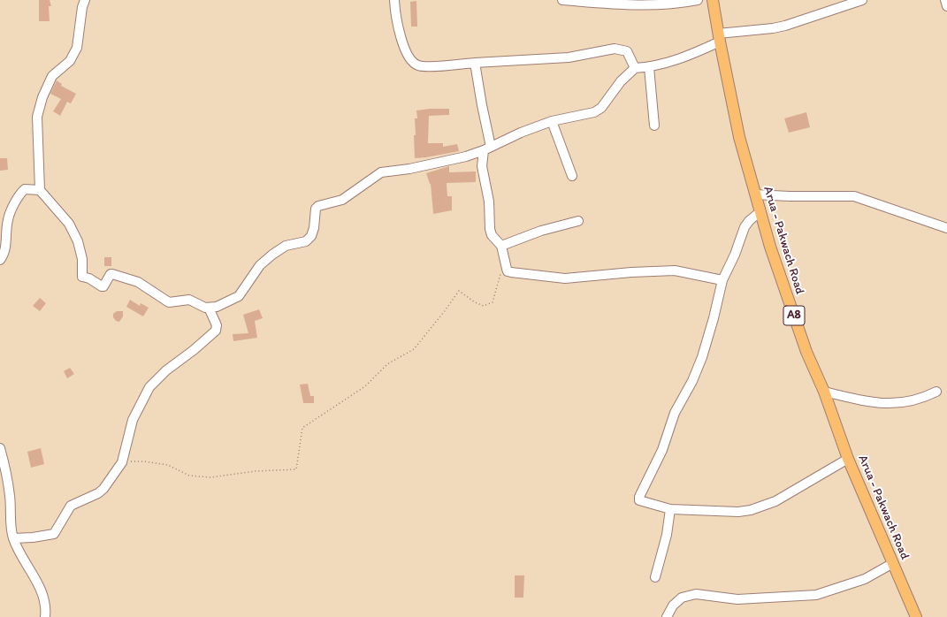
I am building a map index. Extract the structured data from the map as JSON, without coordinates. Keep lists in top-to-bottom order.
{
  "streets": {
    "main road": ["Arua - Pakwach Road", "A8"]
  }
}
